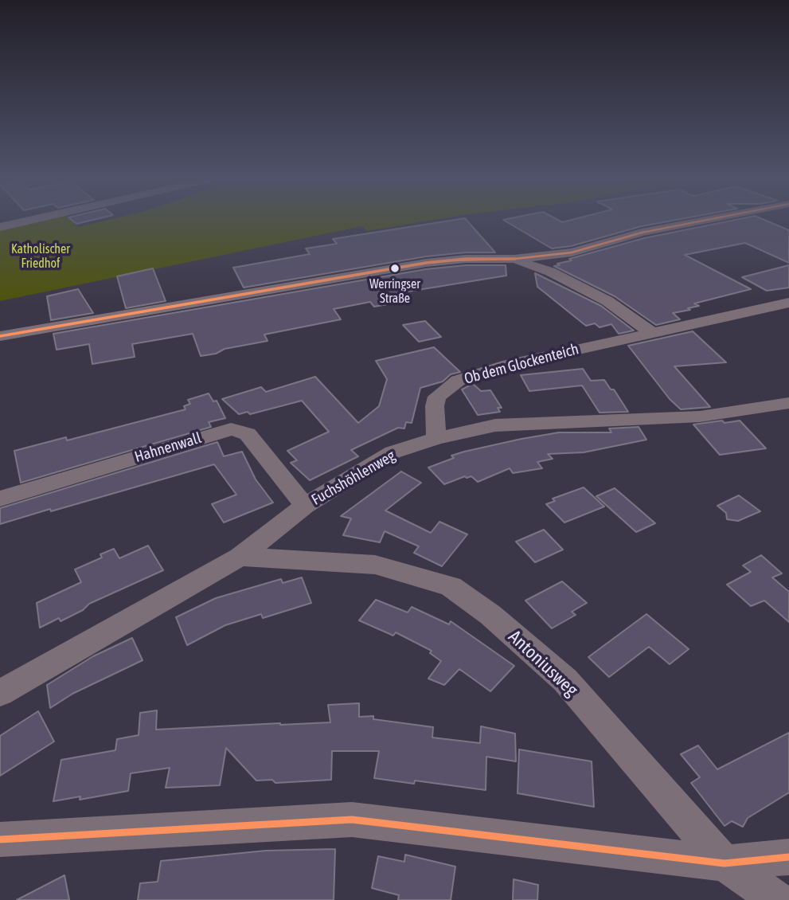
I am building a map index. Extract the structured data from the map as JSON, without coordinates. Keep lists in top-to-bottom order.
{
  "streets": {
    "street": [
      "Ob dem Glockenteich",
      "Hahnenwall",
      "Fuchshöhlenweg",
      "Antoniusweg"
    ]
  },
  "crossings": [
    ["Ob dem Glockenteich", "Fuchshöhlenweg"],
    ["Hahnenwall", "Fuchshöhlenweg"],
    ["Fuchshöhlenweg", "Antoniusweg"]
  ],
  "parks": ["Katholischer Friedhof"],
  "places": ["Werringser Straße"]
}
